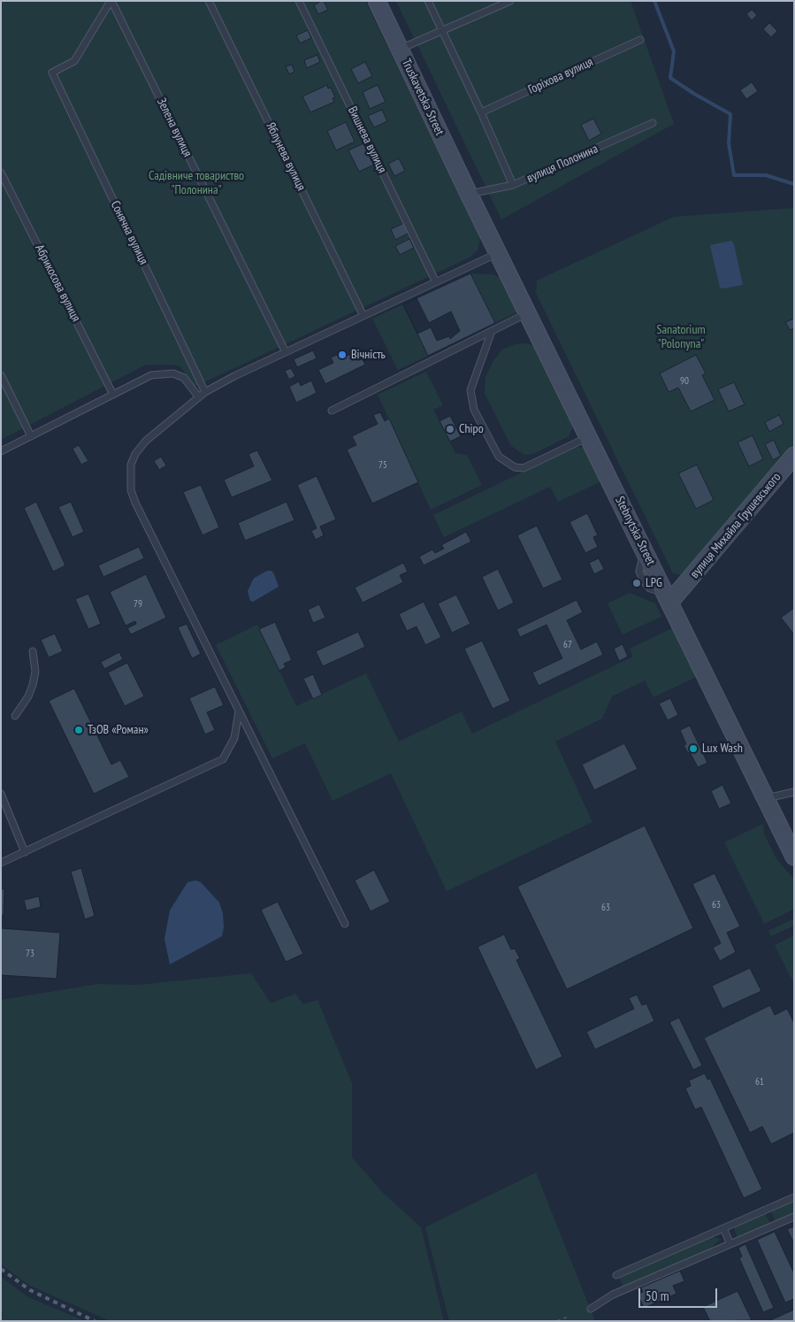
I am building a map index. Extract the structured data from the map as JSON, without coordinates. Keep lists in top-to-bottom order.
{
  "streets": {
    "street": ["Truskavetska Street", "вулиця Михайла Грушевського", "Stebnytska Street"],
    "lane": [
      "Горіхова вулиця",
      "Зелена вулиця",
      "Вишнева вулиця",
      "Яблунева вулиця",
      "вулиця Полонина",
      "Сонячна вулиця",
      "Абрикосова вулиця"
    ]
  },
  "crossings": [
    ["Truskavetska Street", "вулиця Полонина"],
    ["Truskavetska Street", "Stebnytska Street"],
    ["Зелена вулиця", "Сонячна вулиця"],
    ["вулиця Михайла Грушевського", "Stebnytska Street"]
  ],
  "parks": ["Садівниче товариство \"Полонина\"", "Sanatorium \"Polonyna\""],
  "places": [
    "Вічність",
    "Chipo",
    "LPG",
    "ТзОВ «Роман»",
    "Lux Wash"
  ],
  "house_numbers": [
    "90",
    "75",
    "79",
    "67",
    "63",
    "63",
    "73",
    "61"
  ],
  "scale_bar": "50 m"
}
